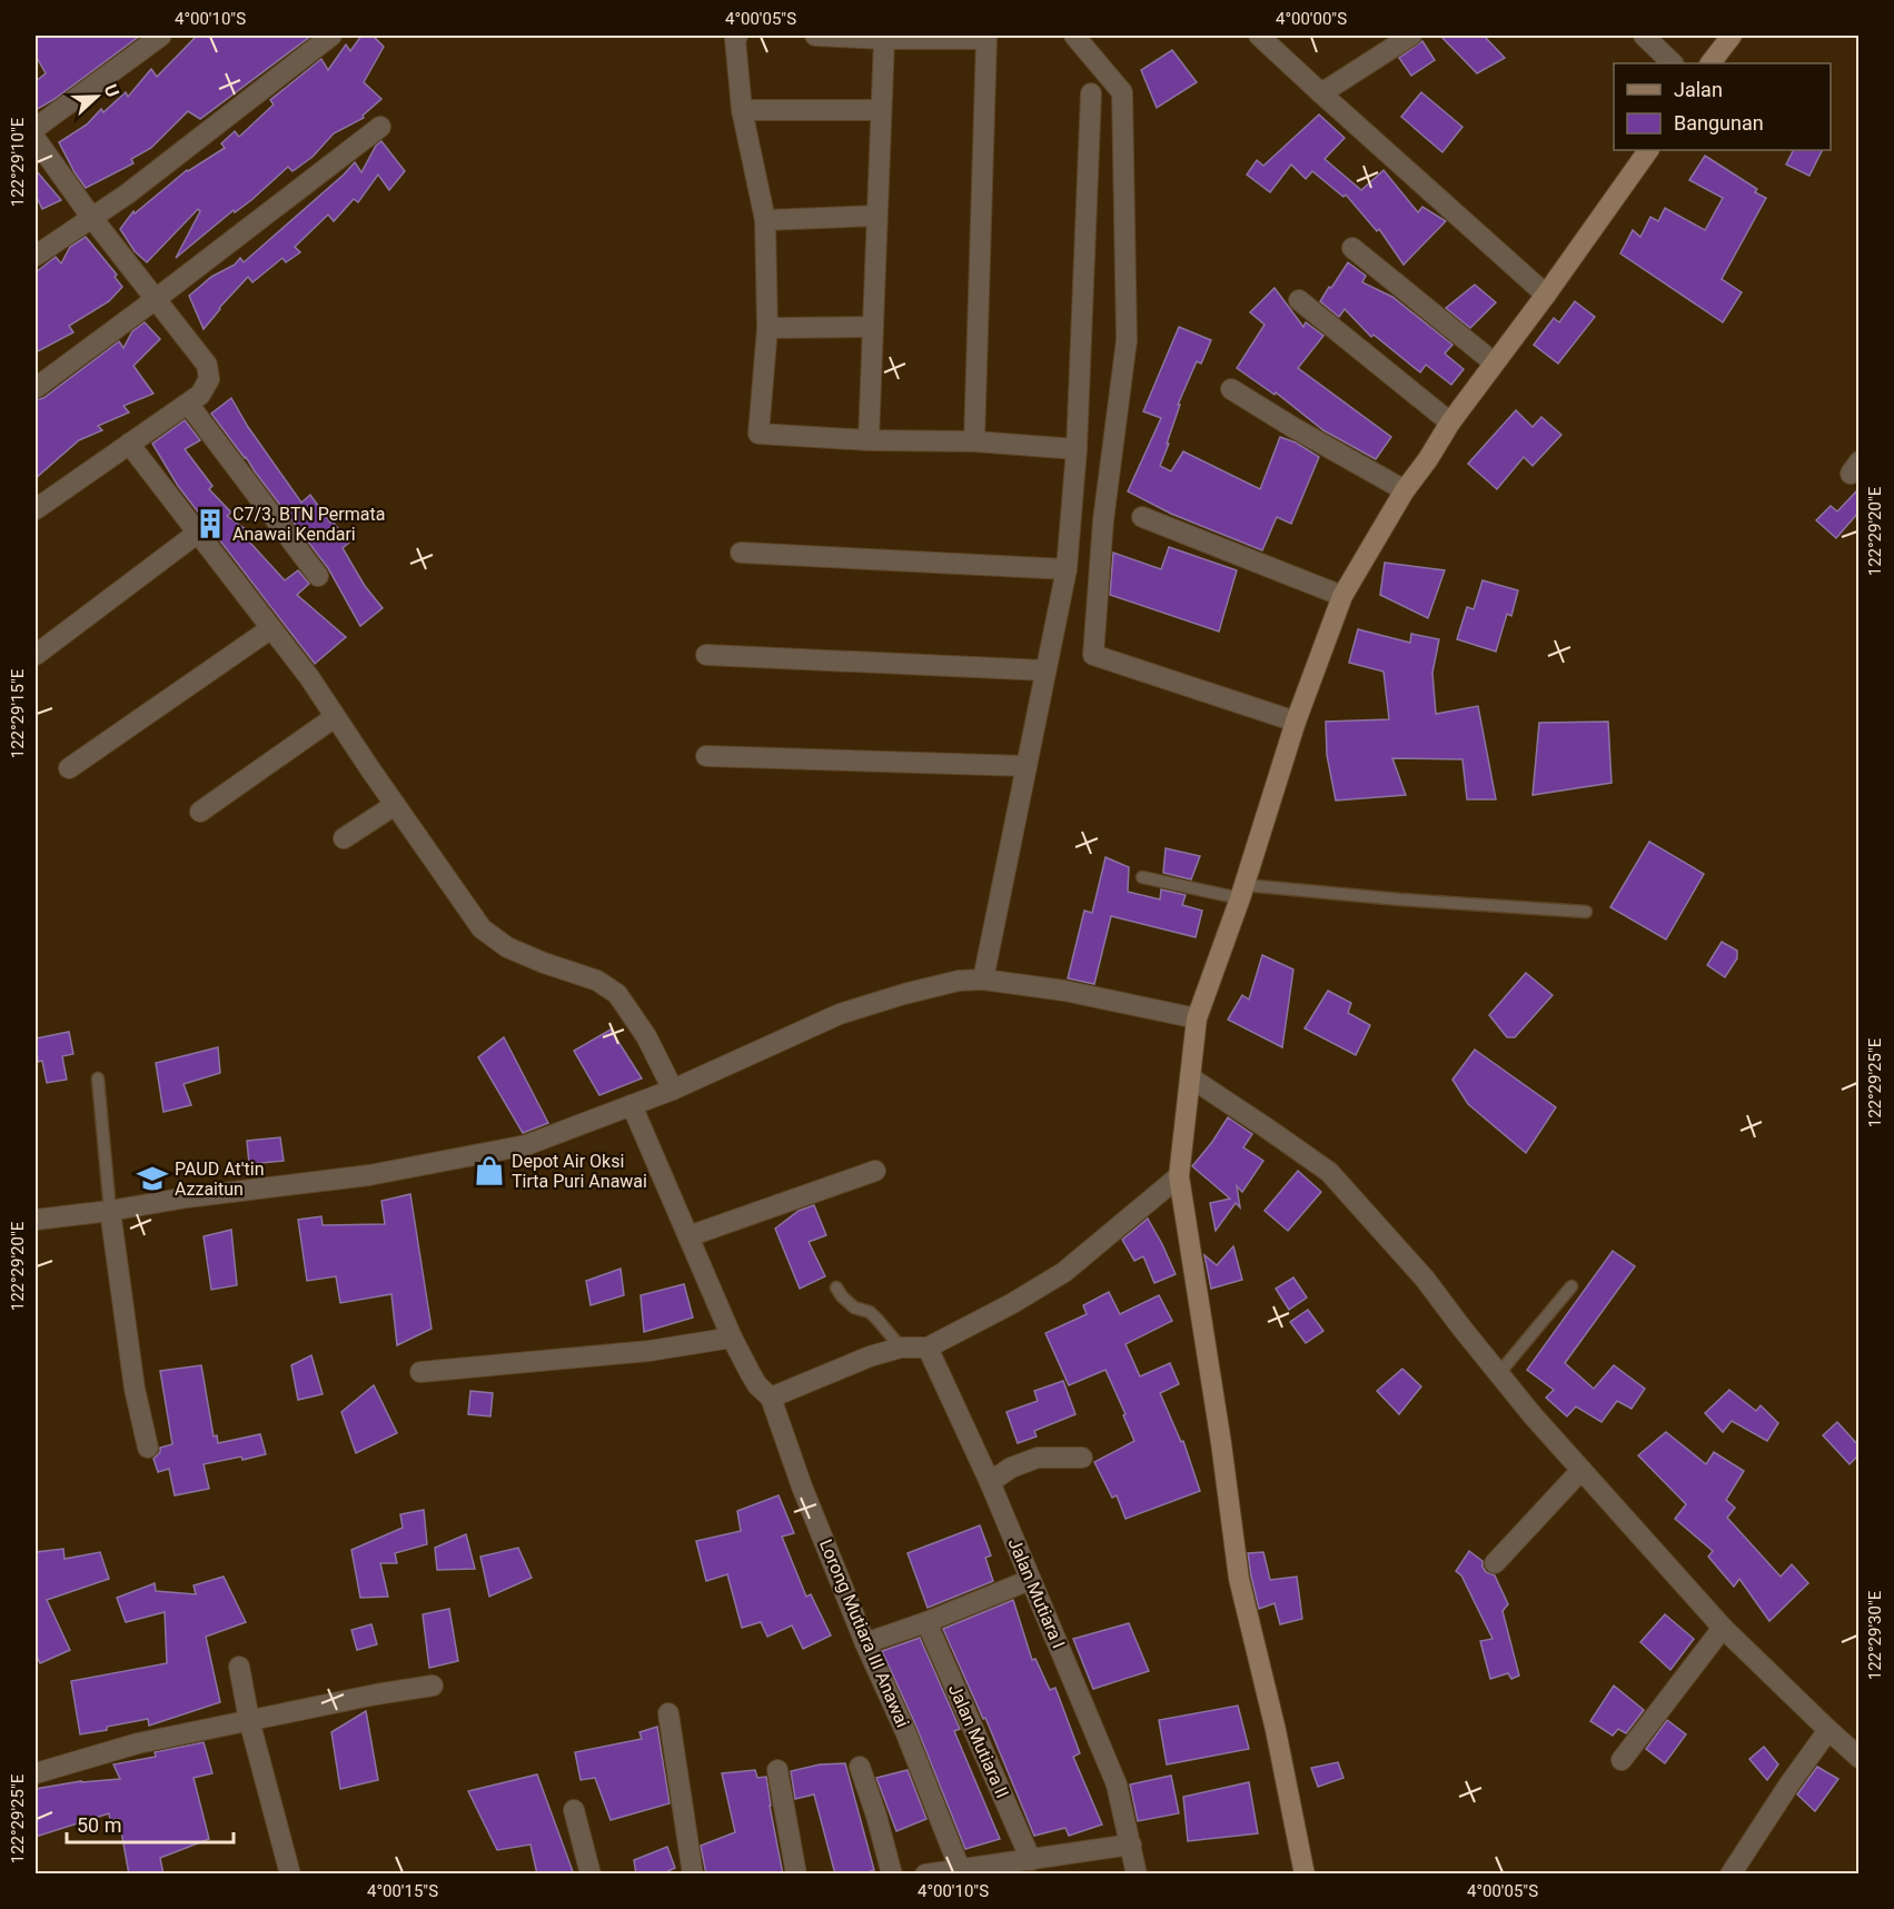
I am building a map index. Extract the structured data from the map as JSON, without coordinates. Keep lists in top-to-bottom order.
{
  "streets": {
    "street": ["Jalan Mutiara I", "Lorong Mutiara III Anawai", "Jalan Mutiara II"]
  },
  "places": {
    "building": ["C7/3, BTN Permata Anawai Kendari"],
    "shop": ["Depot Air Oksi Tirta Puri Anawai"],
    "school or university": ["PAUD At'tin Azzaitun"]
  },
  "legend": ["Jalan", "Bangunan"],
  "scale_bar": "50 m",
  "north": "right",
  "coordinates": [
    "4°00'10\"S",
    "4°00'05\"S",
    "4°00'00\"S",
    "122°29'10\"E",
    "122°29'20\"E",
    "122°29'15\"E",
    "122°29'25\"E",
    "122°29'30\"E",
    "4°00'15\"S"
  ]
}
